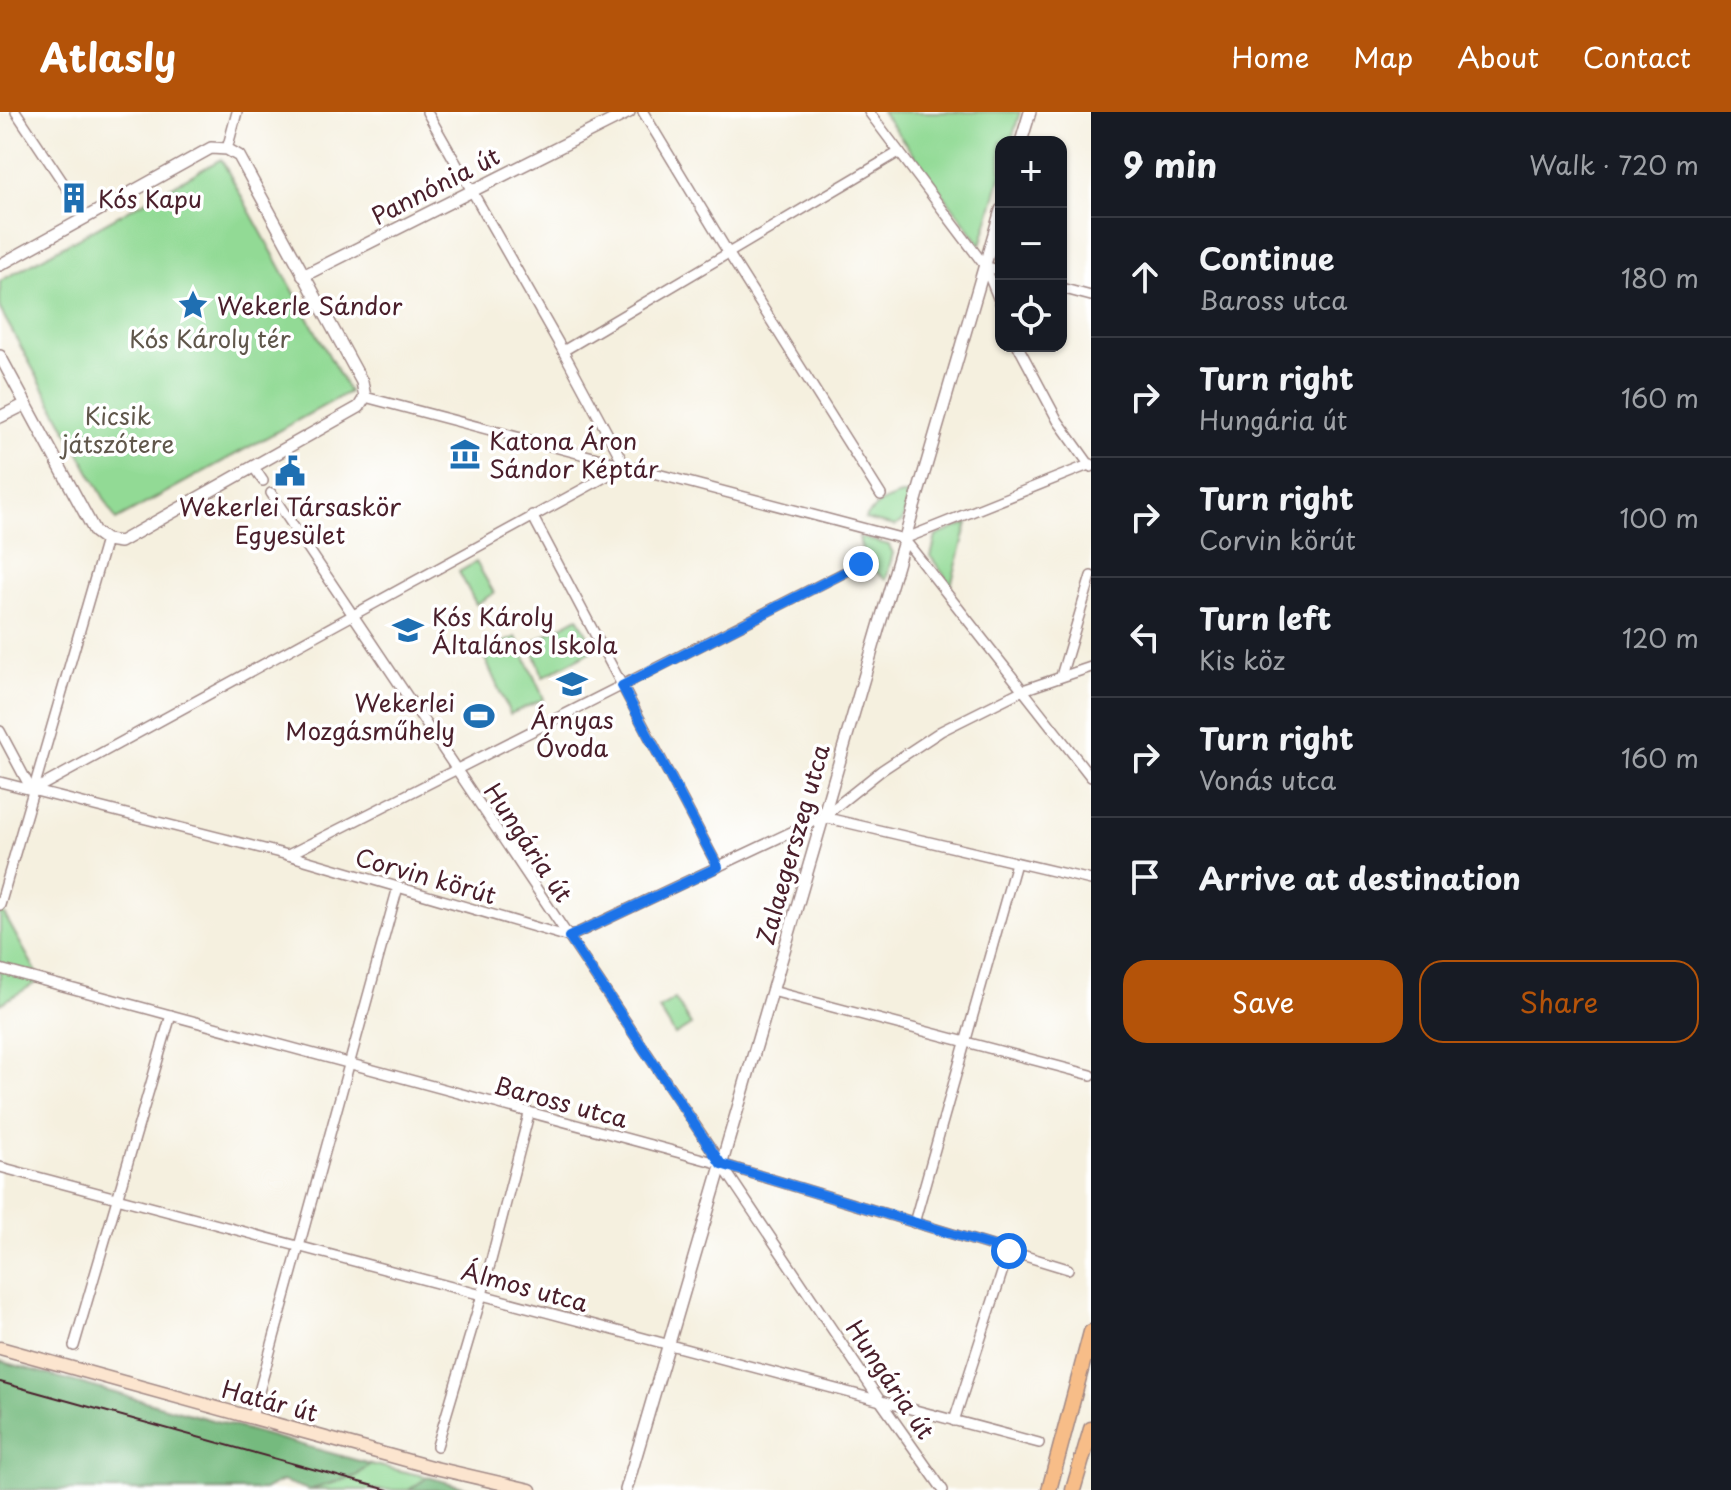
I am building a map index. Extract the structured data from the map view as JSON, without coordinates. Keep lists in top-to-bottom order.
{
  "streets": {
    "main road": ["Határ út"],
    "street": [
      "Pannónia út",
      "Hungária út",
      "Zalaegerszeg utca",
      "Corvin körút",
      "Baross utca",
      "Álmos utca"
    ]
  },
  "crossings": [
    ["Hungária út", "Zalaegerszeg utca"],
    ["Hungária út", "Corvin körút"],
    ["Hungária út", "Baross utca"],
    ["Hungária út", "Álmos utca"],
    ["Zalaegerszeg utca", "Baross utca"],
    ["Zalaegerszeg utca", "Álmos utca"]
  ],
  "parks": ["Kós Károly tér", "Kicsik játszótere"],
  "places": {
    "building": ["Kós Kapu"],
    "place": ["Wekerle Sándor"],
    "museum": ["Katona Áron Sándor Képtár"],
    "public building": ["Wekerlei Társaskör Egyesület"],
    "school or university": ["Kós Károly Általános Iskola", "Árnyas Óvoda"],
    "sports": ["Wekerlei Mozgásműhely"]
  },
  "page": {
    "header": "Atlasly",
    "nav": [
      "Home",
      "Map",
      "About",
      "Contact"
    ],
    "heading": ["9 min", "Walk · 720 m"],
    "map_buttons": ["+", "−"],
    "list": [
      ["Continue", "Baross utca", "180 m"],
      ["Turn right", "Hungária út", "160 m"],
      ["Turn right", "Corvin körút", "100 m"],
      ["Turn left", "Kis köz", "120 m"],
      ["Turn right", "Vonás utca", "160 m"],
      "Arrive at destination"
    ],
    "buttons": ["Save", "Share"]
  }
}
